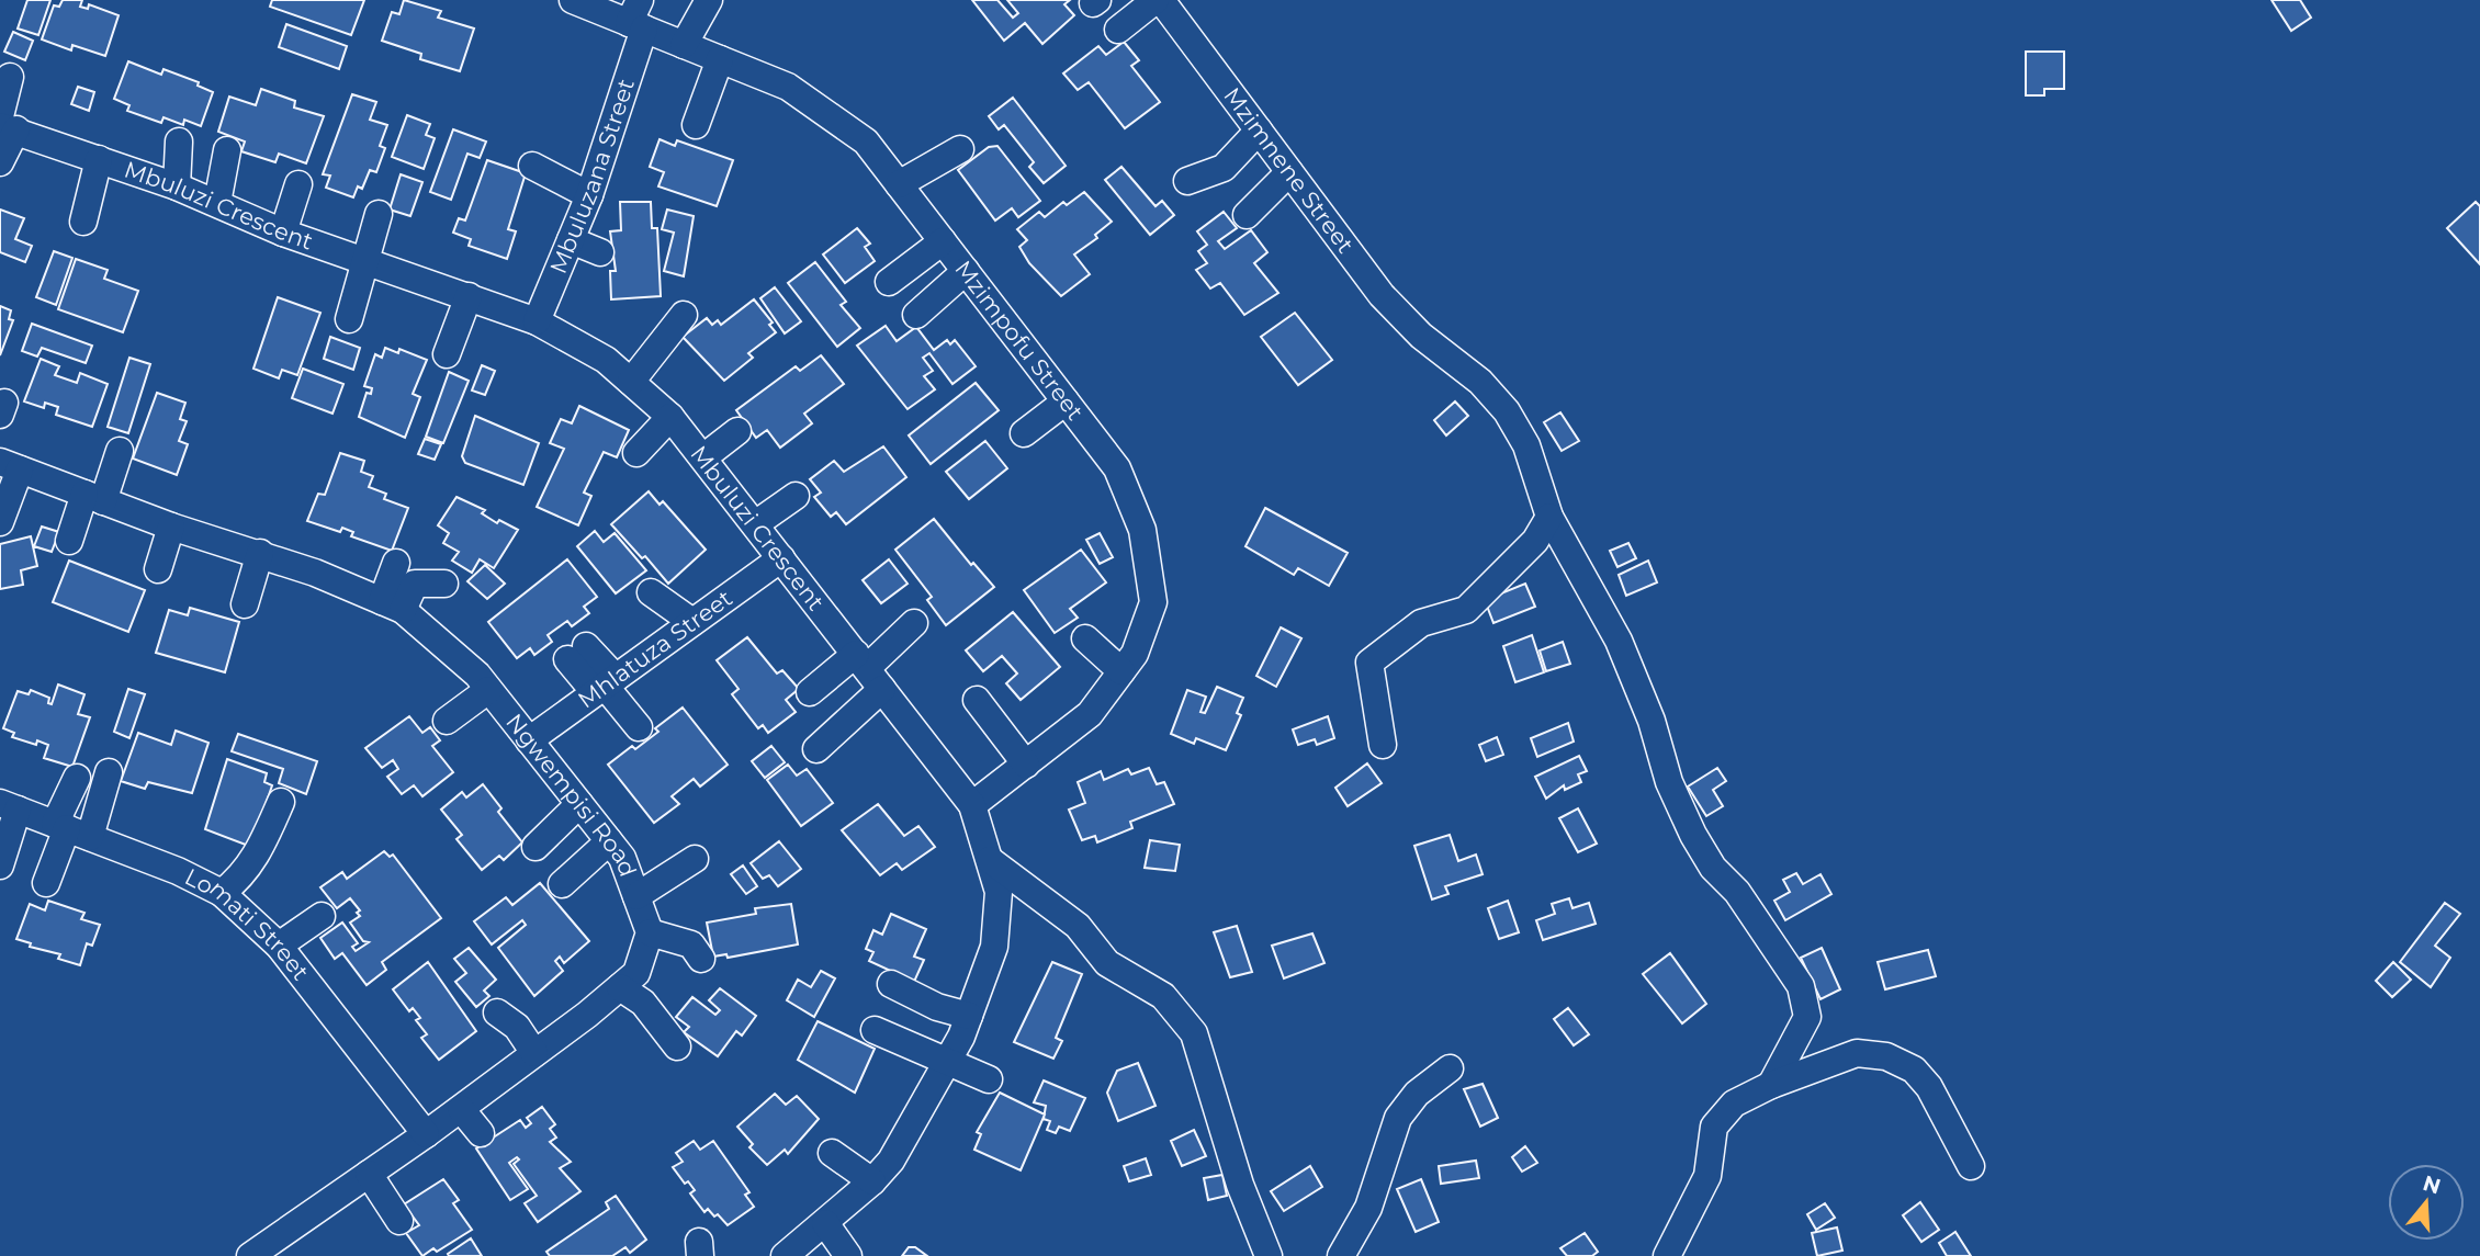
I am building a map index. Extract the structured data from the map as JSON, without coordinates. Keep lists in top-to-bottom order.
{
  "streets": {
    "street": [
      "Mzimnene Street",
      "Mbuluzana Street",
      "Mbuluzi Crescent",
      "Mzimpofu Street",
      "Mhlatuza Street",
      "Ngwempisi Road",
      "Lomati Street"
    ]
  },
  "crossings": [
    ["Mbuluzana Street", "Mbuluzi Crescent"],
    ["Mbuluzana Street", "Mzimpofu Street"],
    ["Mbuluzi Crescent", "Mzimpofu Street"],
    ["Mbuluzi Crescent", "Mhlatuza Street"],
    ["Mhlatuza Street", "Ngwempisi Road"]
  ],
  "north": "top"
}
